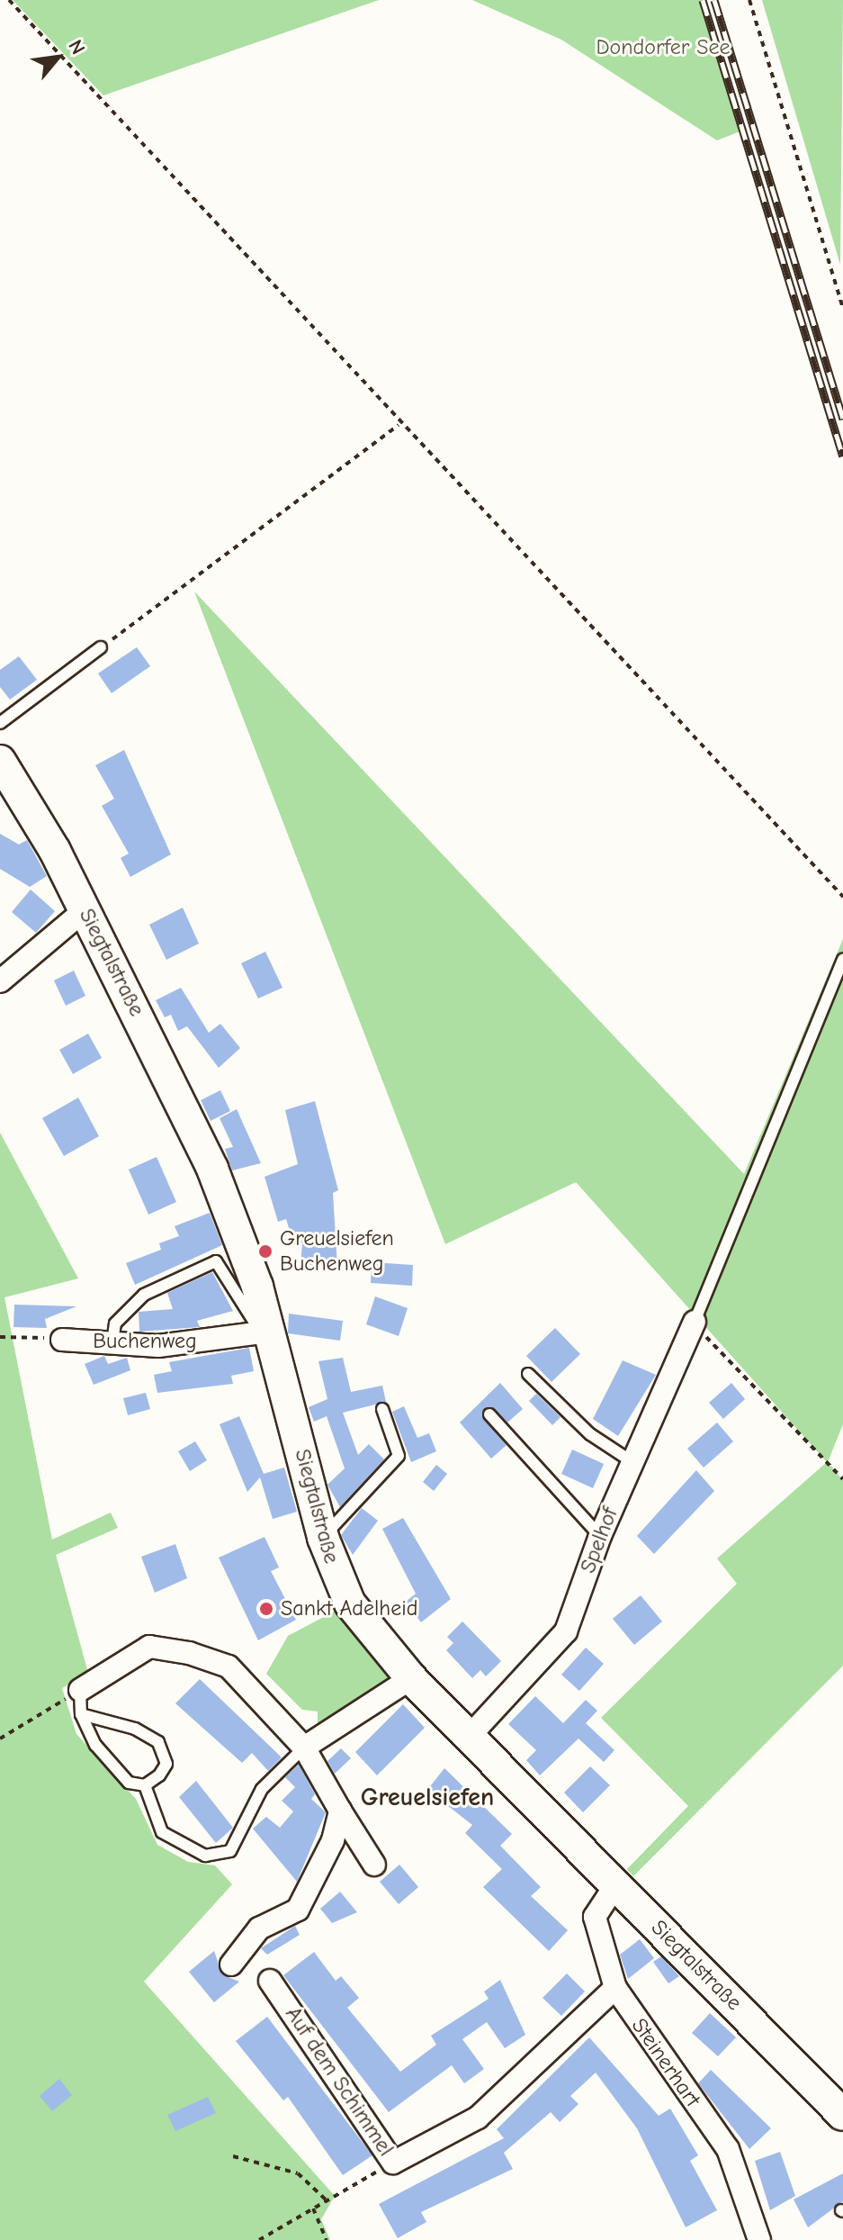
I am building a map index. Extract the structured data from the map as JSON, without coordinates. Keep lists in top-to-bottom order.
{
  "streets": {
    "main road": ["Siegtalstraße"],
    "street": [
      "Buchenweg",
      "Spelhof",
      "Steinerhart",
      "Auf dem Schimmel"
    ]
  },
  "crossings": [
    ["Siegtalstraße", "Buchenweg"],
    ["Siegtalstraße", "Spelhof"],
    ["Siegtalstraße", "Steinerhart"],
    ["Steinerhart", "Auf dem Schimmel"]
  ],
  "districts": ["Greuelsiefen"],
  "parks": ["Dondorfer See"],
  "places": ["Greuelsiefen Buchenweg", "Sankt Adelheid"],
  "north": "top right"
}
